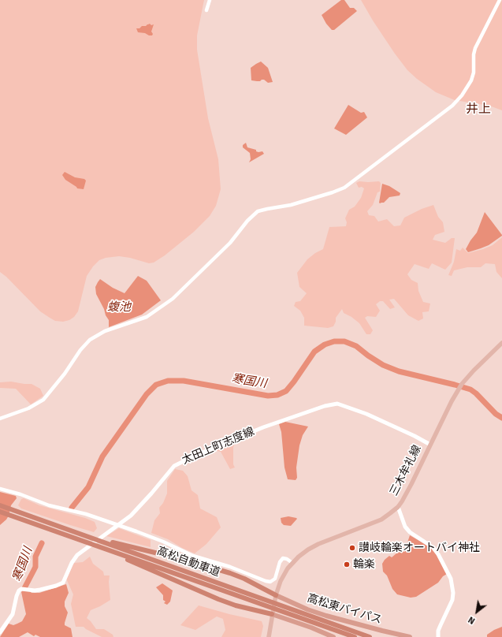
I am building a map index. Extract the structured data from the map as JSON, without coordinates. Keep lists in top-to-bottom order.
{
  "streets": {
    "highway": ["高松自動車道", "高松東バイパス"],
    "main road": ["太田上町志度線", "三木牟礼線"]
  },
  "crossings": [
    ["太田上町志度線", "三木牟礼線"],
    ["三木牟礼線", "高松東バイパス"]
  ],
  "districts": ["井上"],
  "water": ["蝮池", "寒国川"],
  "places": ["讃岐輪楽オートバイ神社", "輪楽"],
  "north": "bottom left"
}
